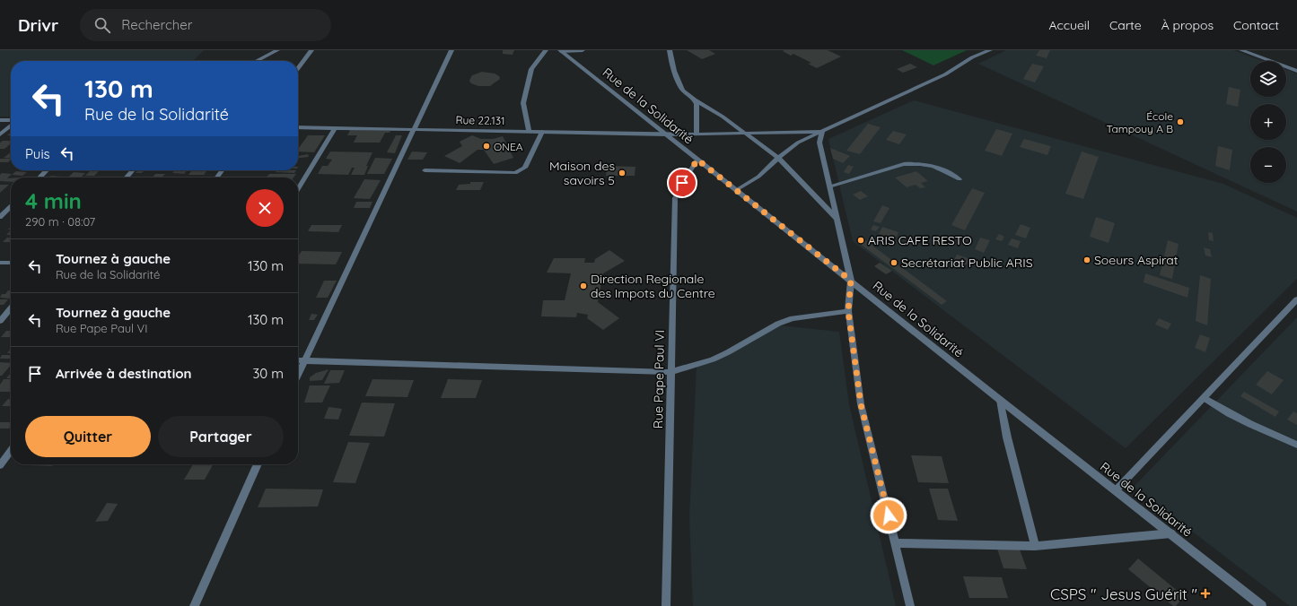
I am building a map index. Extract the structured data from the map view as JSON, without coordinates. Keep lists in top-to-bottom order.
{
  "streets": {
    "street": ["Rue de la Solidarité", "Rue 22.131", "Rue Pape Paul VI"]
  },
  "crossings": [
    ["Rue de la Solidarité", "Rue 22.131"],
    ["Rue de la Solidarité", "Rue Pape Paul VI"]
  ],
  "places": {
    "other": [
      "École Tampouy A B",
      "ONEA",
      "Maison des savoirs 5",
      "ARIS CAFE RESTO",
      "Soeurs Aspirat",
      "Secrétariat Public ARIS",
      "Direction Regionale des Impots du Centre"
    ],
    "health": ["CSPS \" Jesus Guérit \""]
  },
  "page": {
    "header": "Drivr",
    "search": "Rechercher",
    "nav": [
      "Accueil",
      "Carte",
      "À propos",
      "Contact"
    ],
    "map_buttons": ["+", "−"],
    "turn": ["130 m", "Rue de la Solidarité"],
    "then": "Puis",
    "heading": ["4 min", "290 m · 08:07"],
    "list": [
      {
        "name": "Tournez à gauche",
        "note": "Rue de la Solidarité",
        "value": "130 m"
      },
      {
        "name": "Tournez à gauche",
        "note": "Rue Pape Paul VI",
        "value": "130 m"
      },
      {
        "name": "Arrivée à destination",
        "value": "30 m"
      }
    ],
    "buttons": ["Quitter", "Partager"]
  }
}
